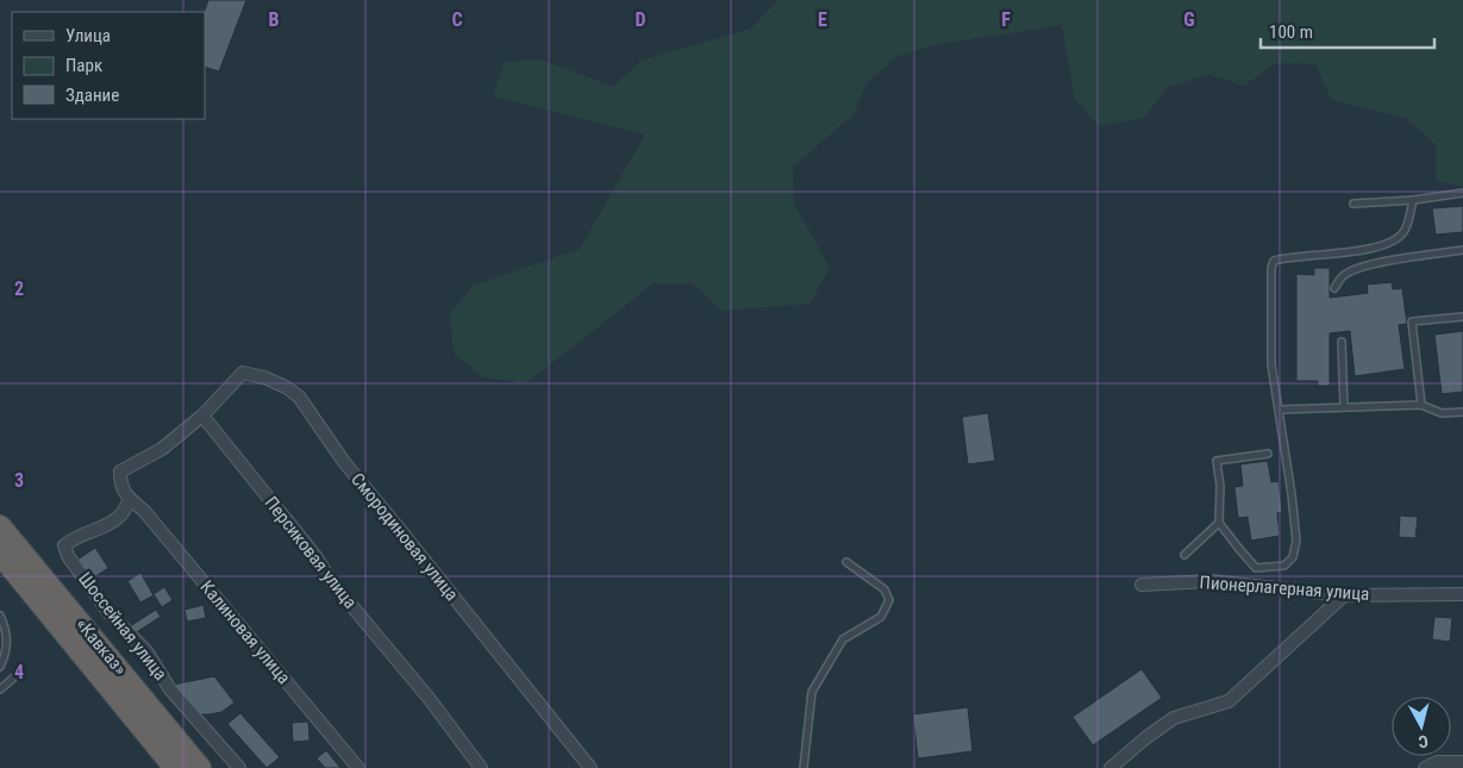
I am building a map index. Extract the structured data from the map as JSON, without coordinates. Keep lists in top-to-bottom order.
{
  "streets": {
    "highway": ["«Кавказ»"],
    "street": [
      "Смородиновая улица",
      "Персиковая улица",
      "Пионерлагерная улица",
      "Шоссейная улица",
      "Калиновая улица"
    ]
  },
  "crossings": [
    ["Смородиновая улица", "Персиковая улица"],
    ["Шоссейная улица", "Калиновая улица"]
  ],
  "legend": ["Улица", "Парк", "Здание"],
  "scale_bar": "100 m",
  "north": "bottom",
  "grid": {
    "columns": [
      "B",
      "C",
      "D",
      "E",
      "F",
      "G"
    ],
    "rows": ["2", "3", "4"]
  }
}
